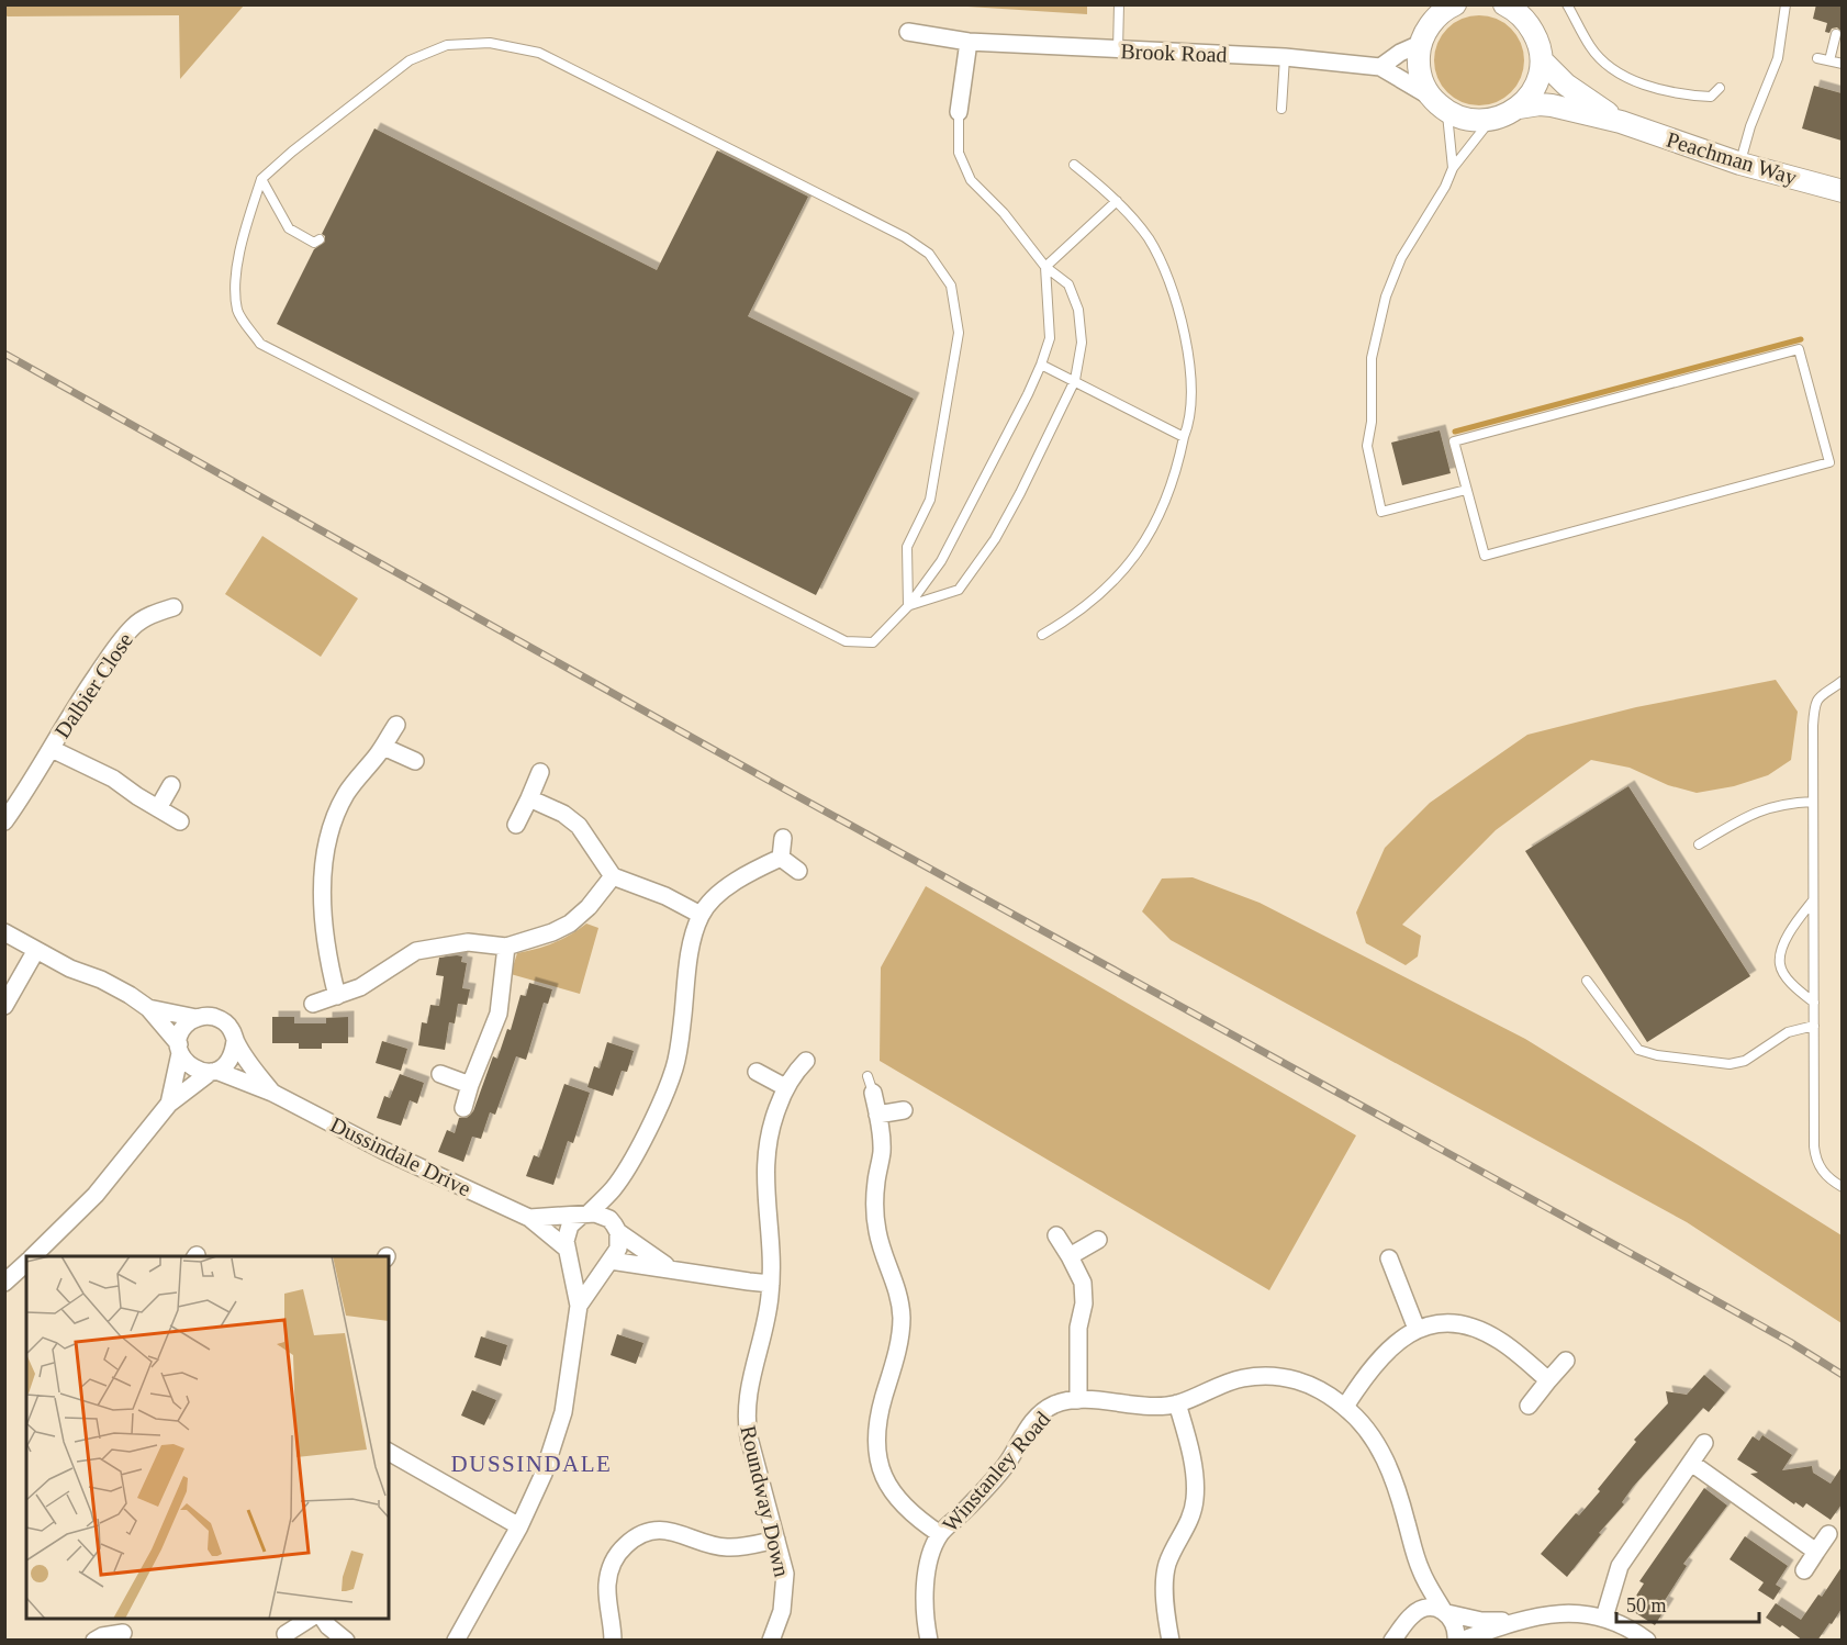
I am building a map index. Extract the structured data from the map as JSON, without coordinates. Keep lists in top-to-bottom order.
{
  "streets": {
    "street": [
      "Brook Road",
      "Peachman Way",
      "Dalbier Close",
      "Dussindale Drive",
      "Winstanley Road",
      "Roundway Down"
    ]
  },
  "crossings": [
    ["Dussindale Drive", "Roundway Down"]
  ],
  "districts": ["DUSSINDALE"],
  "scale_bar": "50 m"
}
